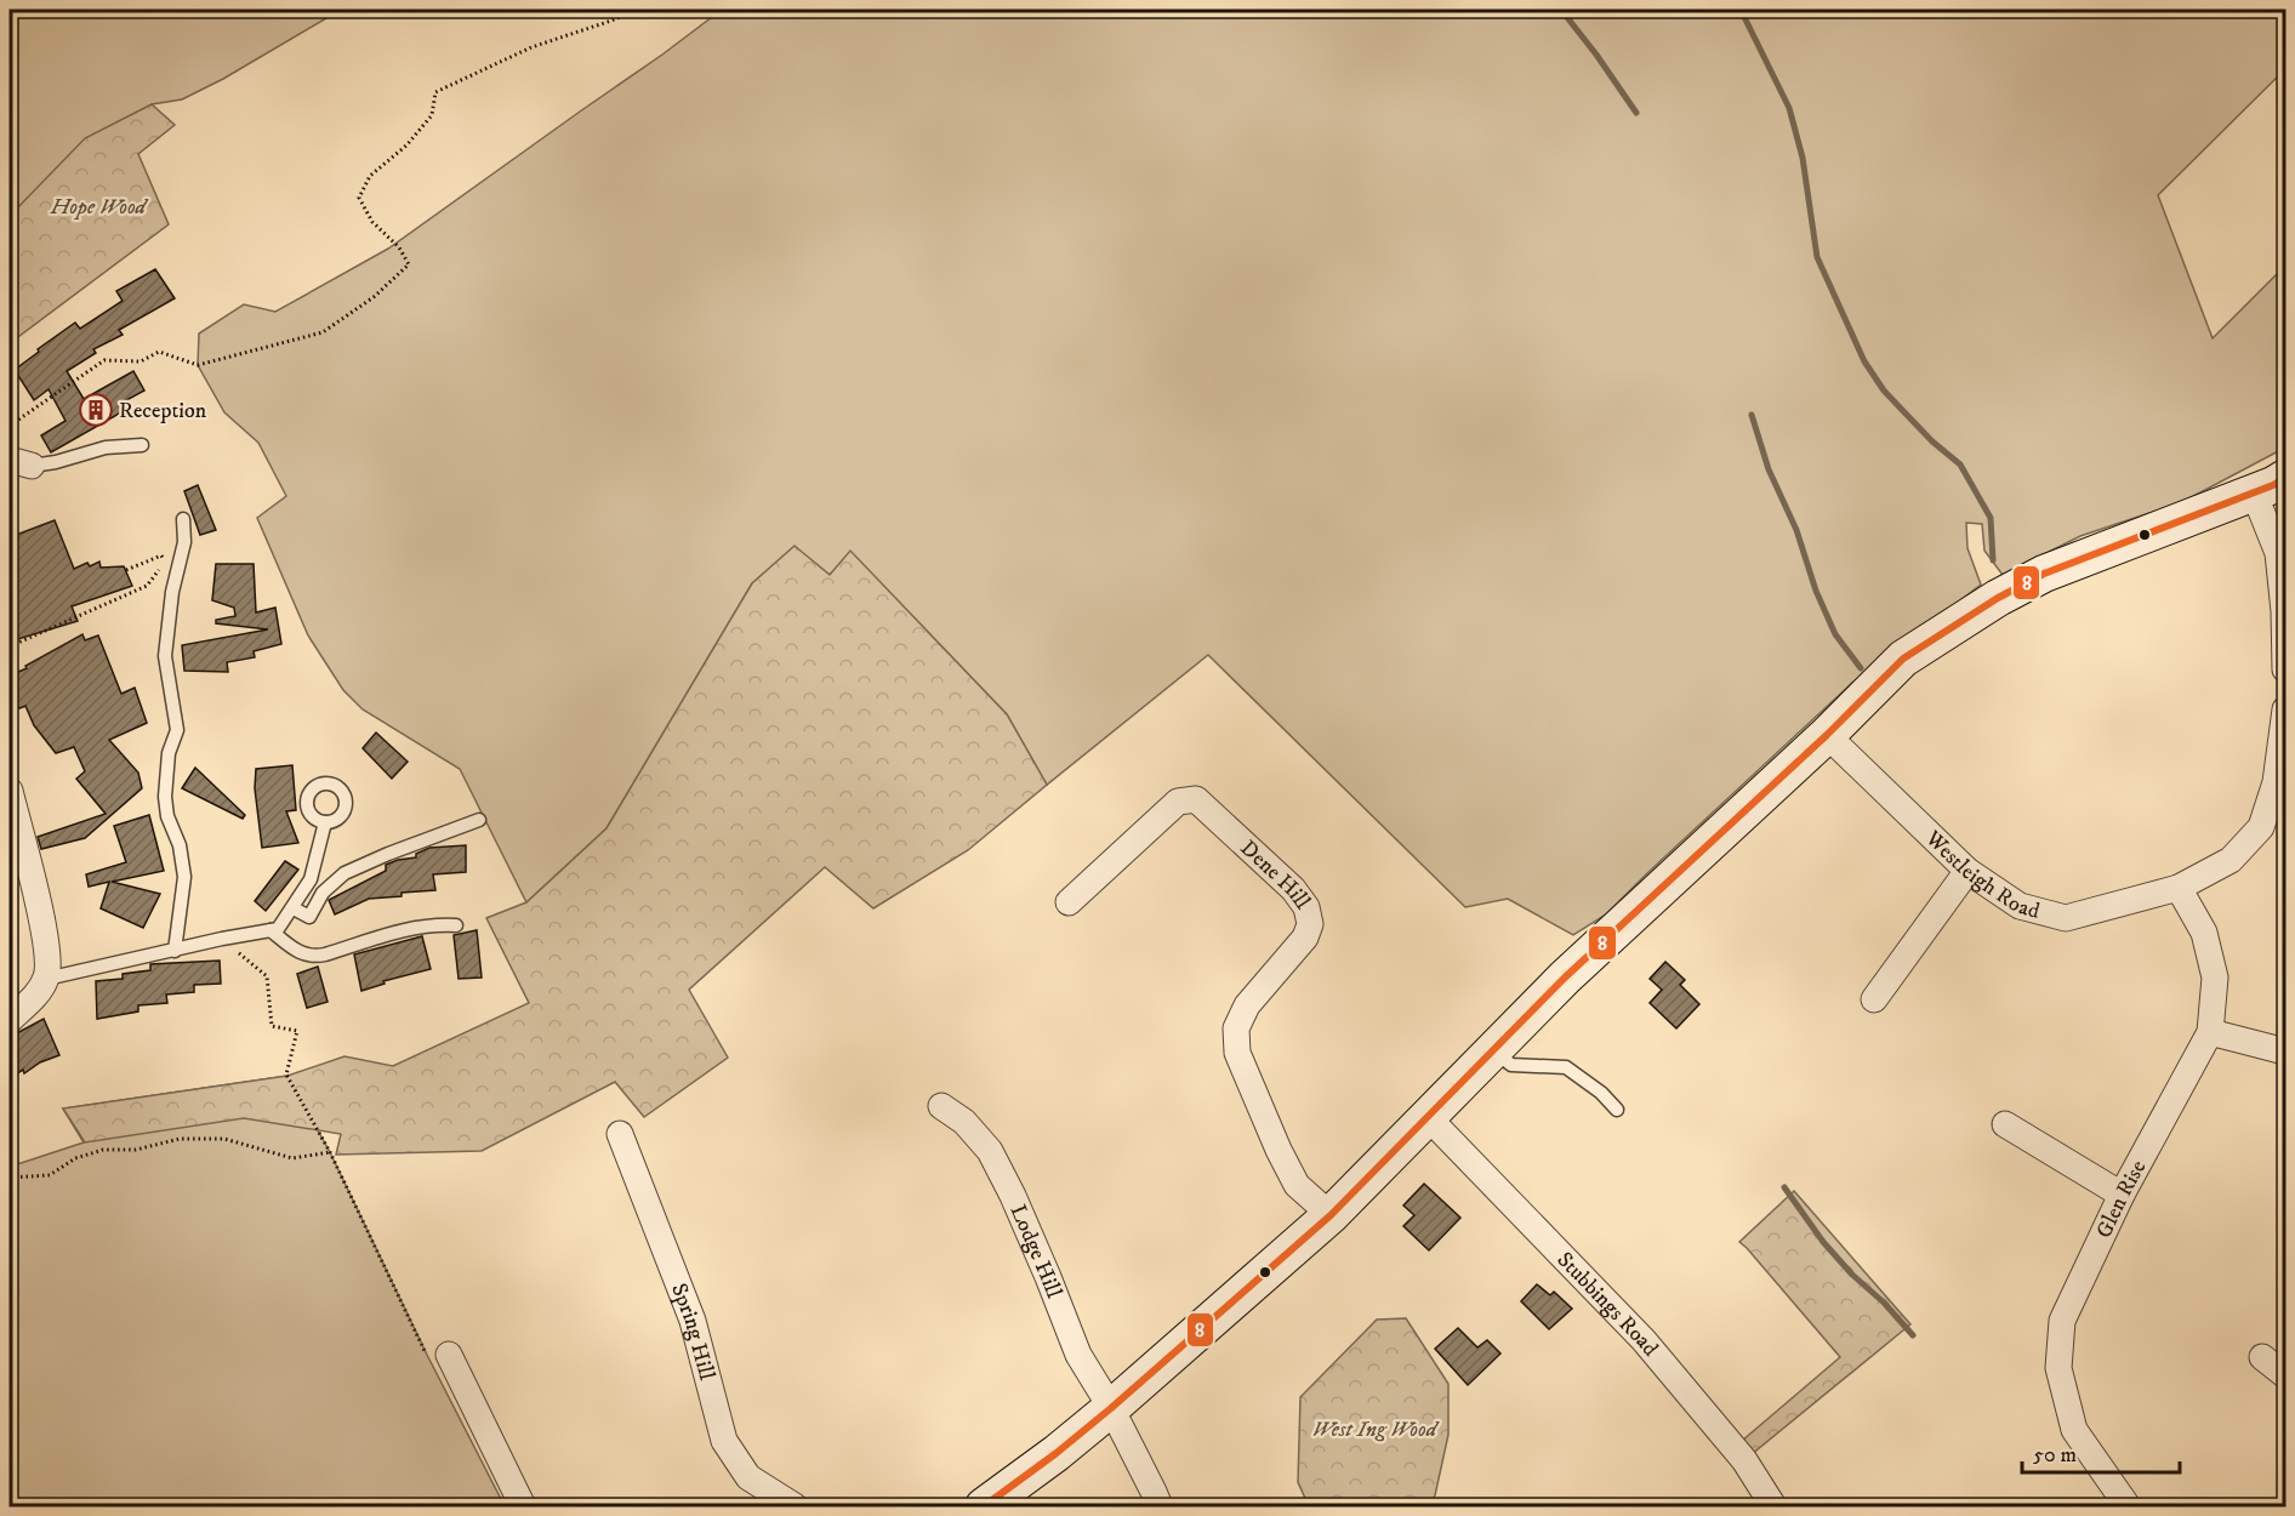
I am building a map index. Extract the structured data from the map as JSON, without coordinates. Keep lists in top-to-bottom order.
{
  "streets": {
    "street": [
      "Westleigh Road",
      "Dene Hill",
      "Glen Rise",
      "Lodge Hill",
      "Stubbings Road",
      "Spring Hill"
    ]
  },
  "crossings": [
    ["Westleigh Road", "Glen Rise"]
  ],
  "parks": ["Hope Wood", "West Ing Wood"],
  "places": {
    "building": ["Reception"]
  },
  "lines": ["transit line 8"],
  "scale_bar": "50 m"
}
